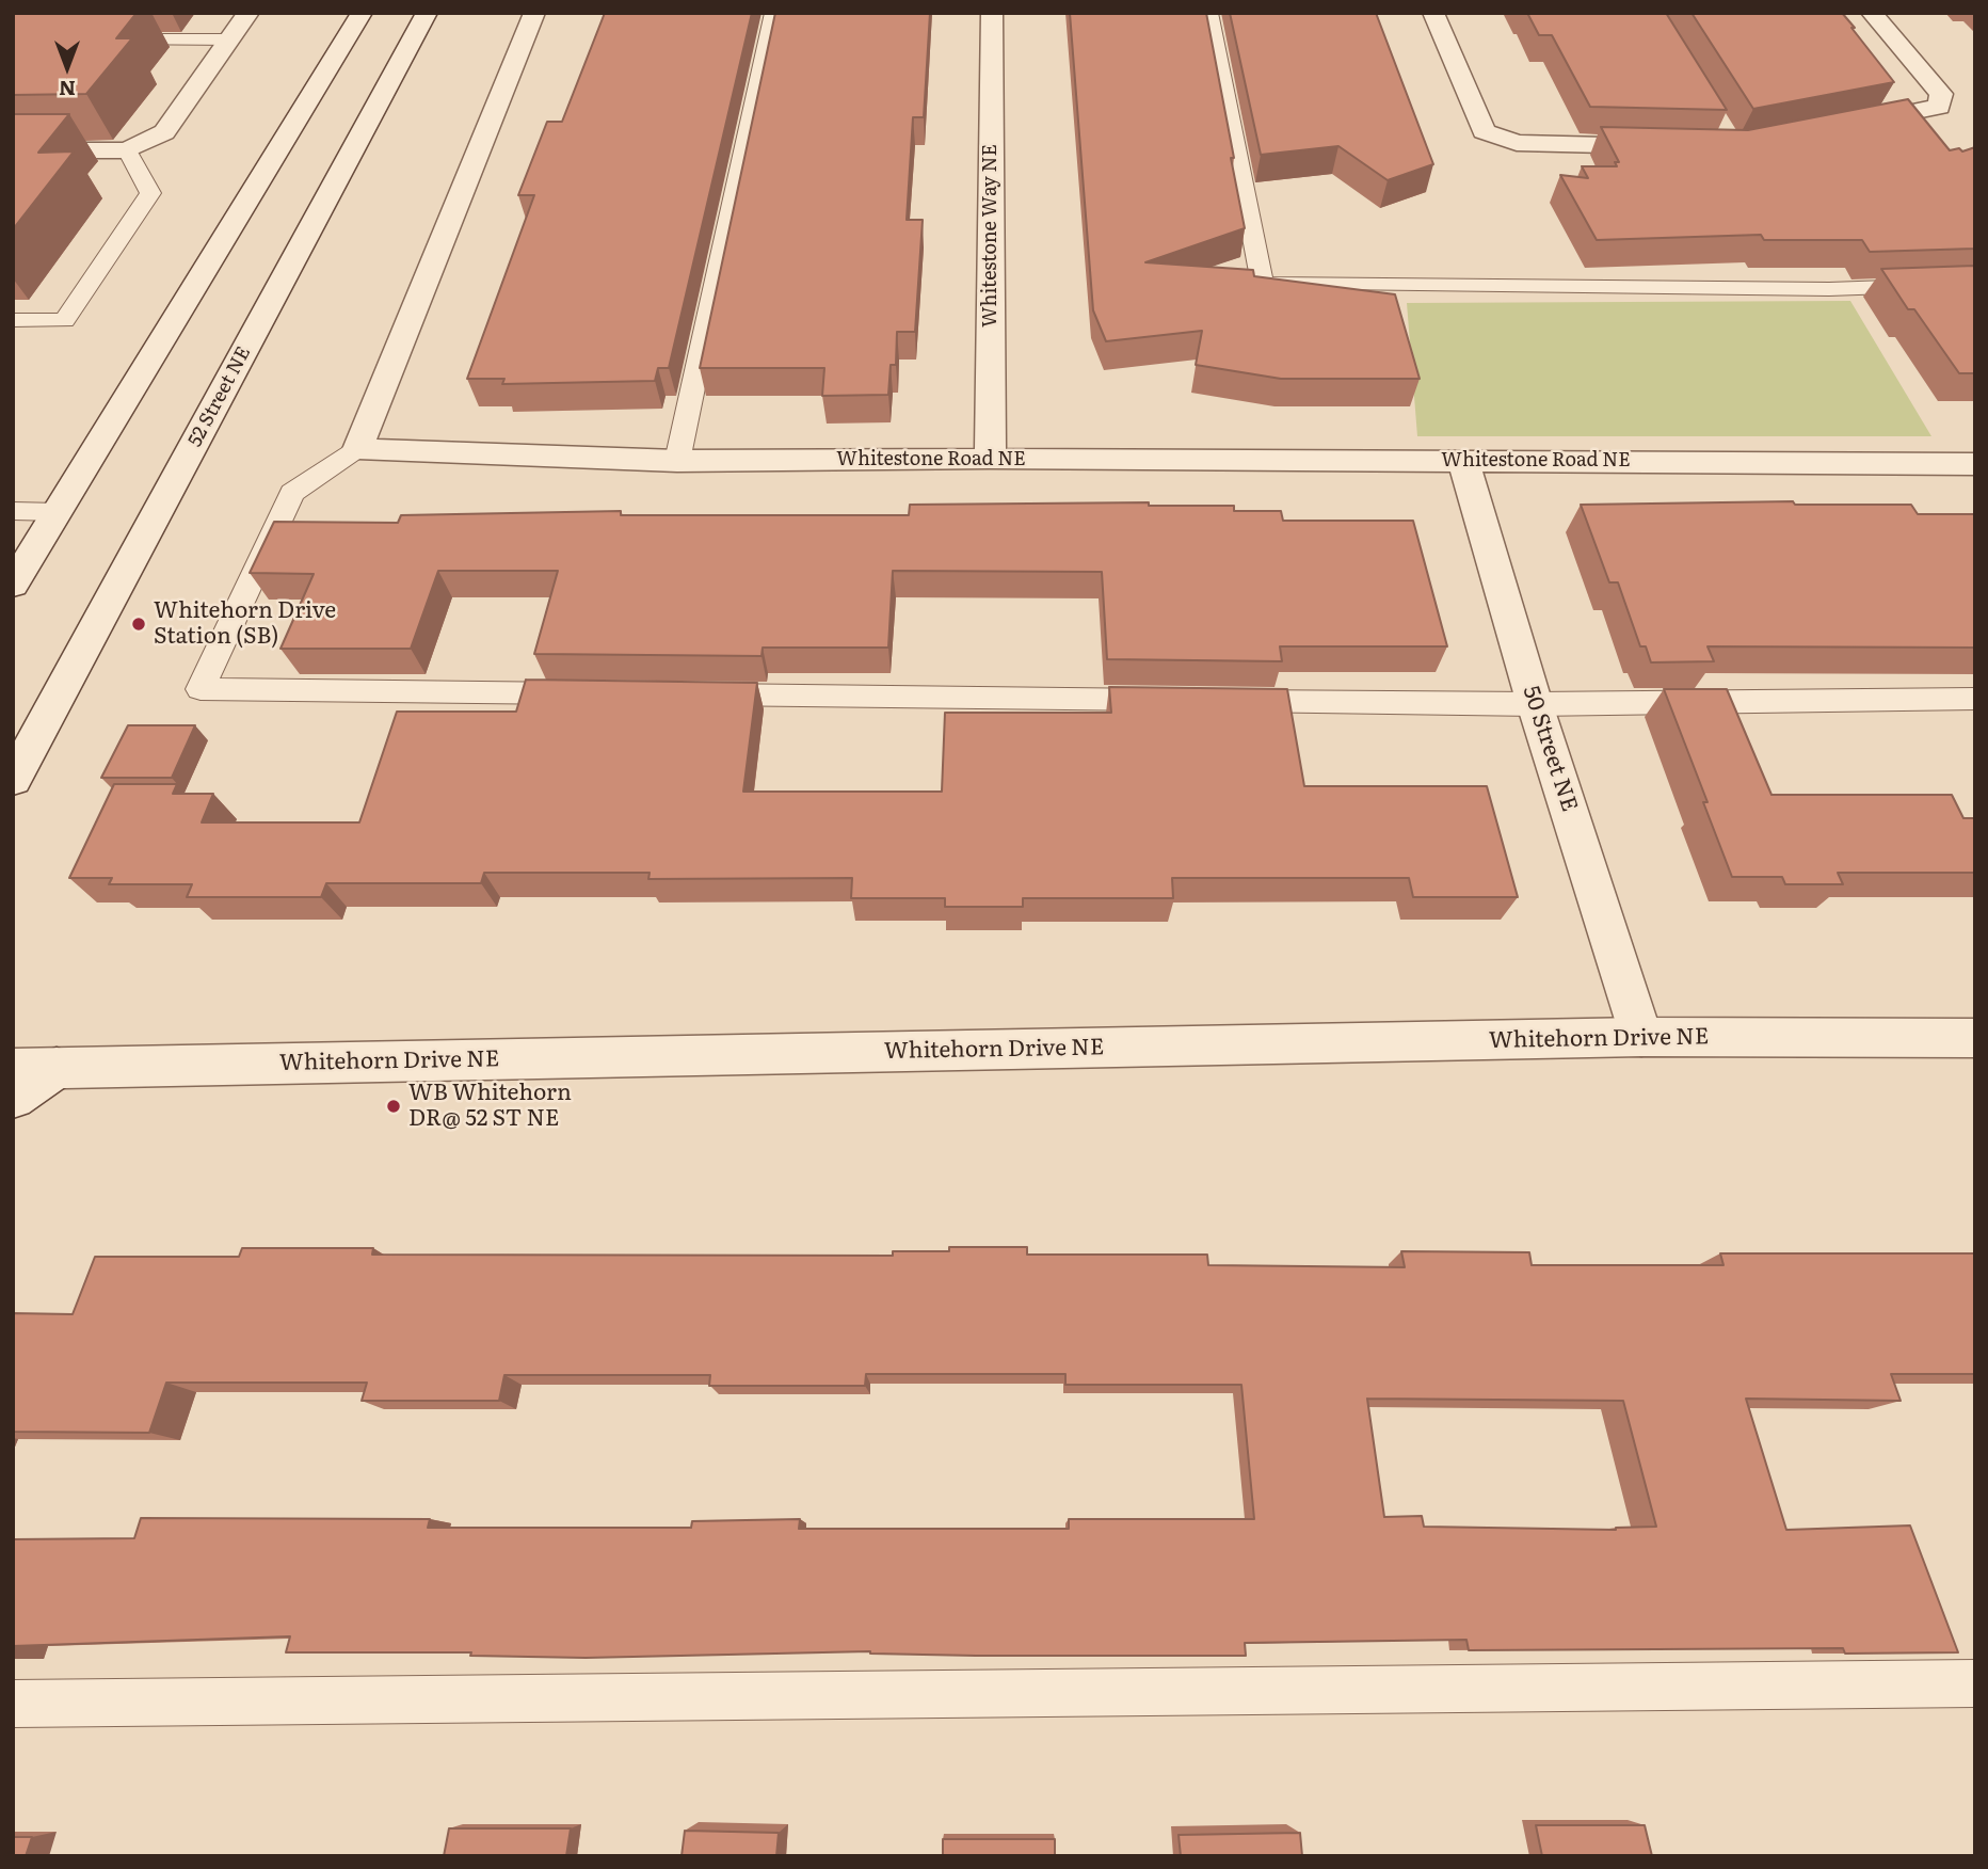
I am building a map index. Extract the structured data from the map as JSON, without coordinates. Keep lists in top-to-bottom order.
{
  "streets": {
    "street": [
      "Whitestone Way NE",
      "52 Street NE",
      "Whitestone Road NE",
      "50 Street NE",
      "Whitehorn Drive NE"
    ]
  },
  "crossings": [
    ["Whitestone Way NE", "Whitestone Road NE"],
    ["Whitestone Road NE", "50 Street NE"],
    ["50 Street NE", "Whitehorn Drive NE"]
  ],
  "places": ["Whitehorn Drive Station (SB)", "WB Whitehorn DR@ 52 ST NE"],
  "north": "bottom"
}
